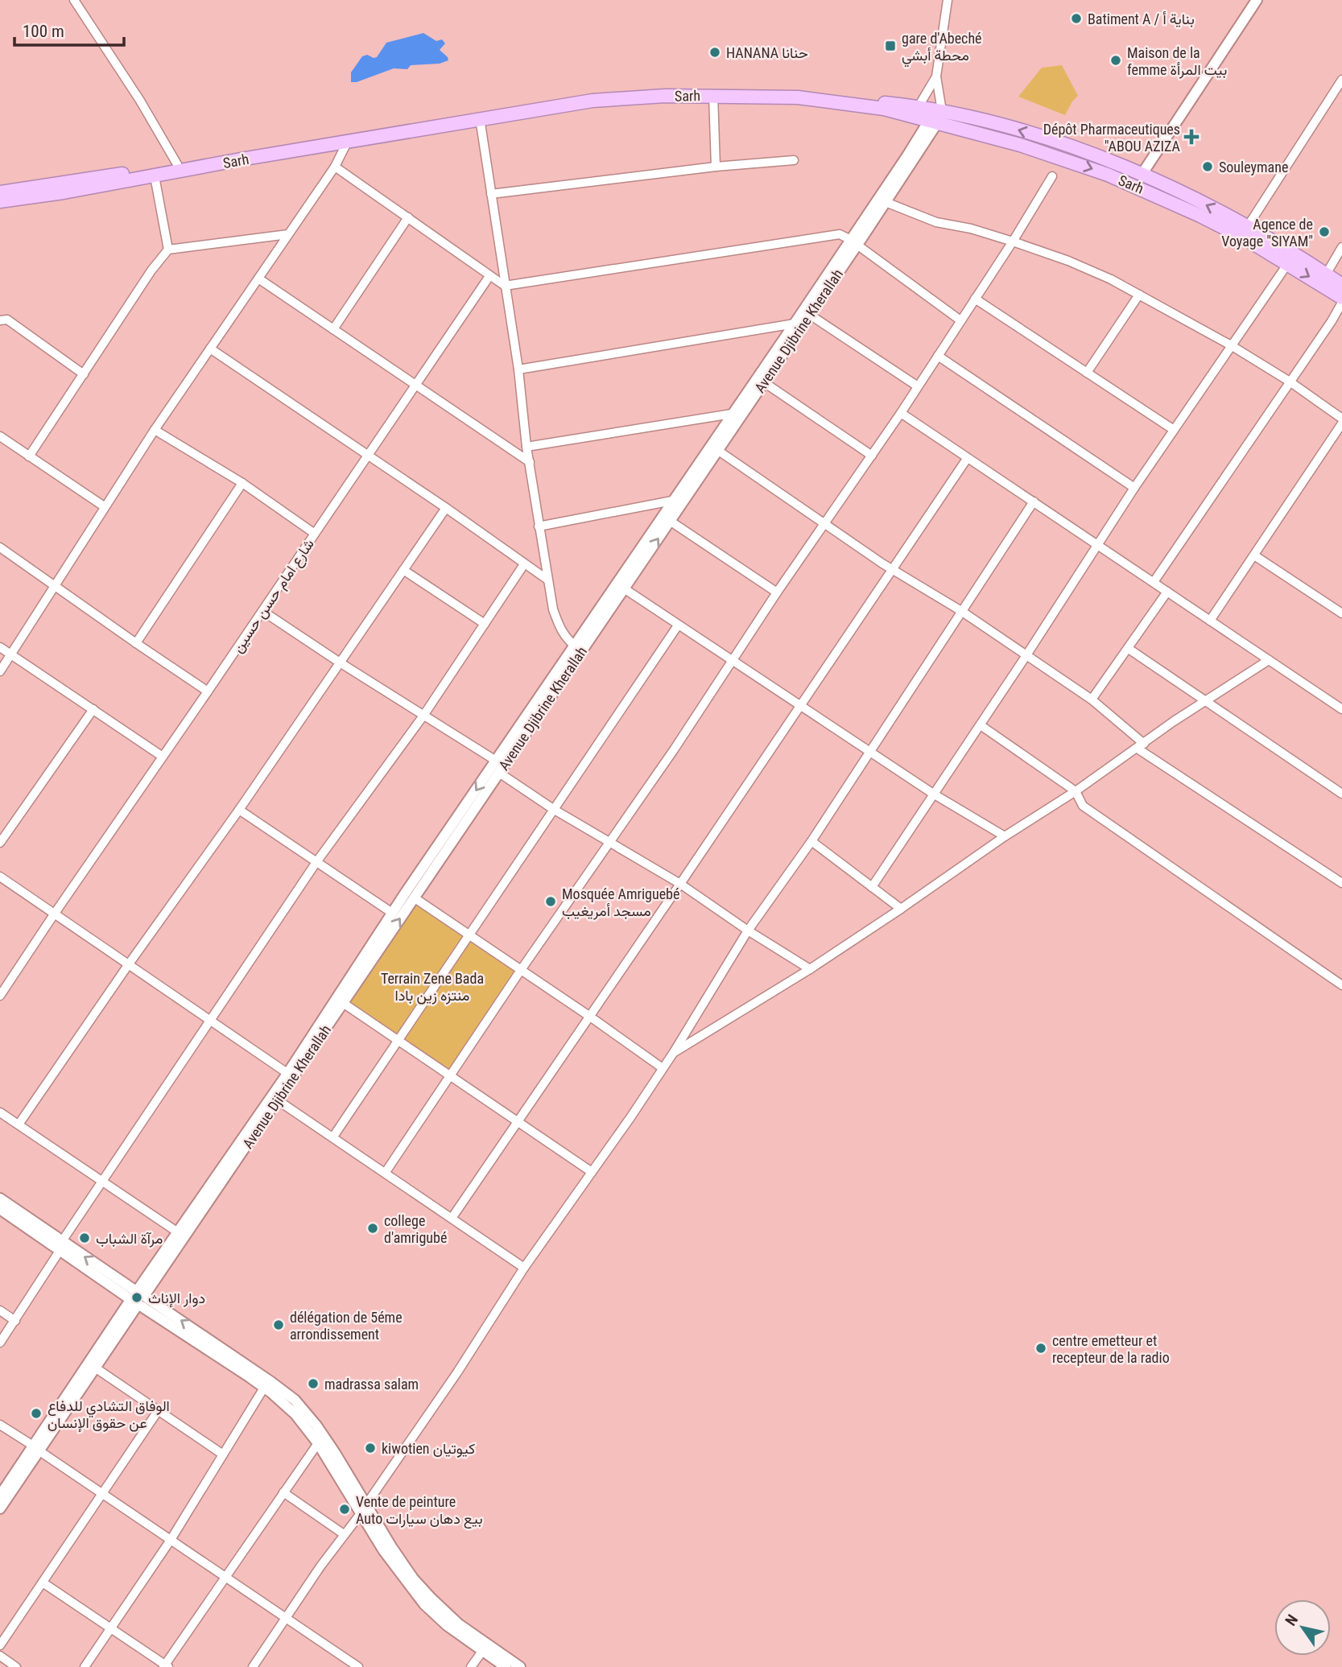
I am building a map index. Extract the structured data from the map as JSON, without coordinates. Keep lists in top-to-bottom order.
{
  "streets": {
    "highway": ["Sarh"],
    "street": ["Avenue Djibrine Kherallah", "شارع امام حسن حسين"]
  },
  "crossings": [
    ["Sarh", "Avenue Djibrine Kherallah"]
  ],
  "parks": ["Terrain Zene Bada منتزه زين بادا"],
  "places": {
    "other": [
      "Batiment A / بناية أ",
      "HANANA حنانا",
      "Maison de la femme بيت المرأة",
      "Souleymane",
      "Agence de Voyage \"SIYAM\"",
      "Mosquée Amriguebé مسجد أمريغيب",
      "college d'amrigubé",
      "مرآة الشباب",
      "دوار الإناث",
      "délégation de 5éme arrondissement",
      "centre emetteur et recepteur de la radio",
      "madrassa salam",
      "الوفاق التشادي للدفاع عن حقوق الإنسان",
      "kiwotien كيوتيان",
      "Vente de peinture Auto بيع دهان سيارات"
    ],
    "transit": ["gare d'Abeché محطة أبشي"],
    "health": ["Dépôt Pharmaceutiques \"ABOU AZIZA"]
  },
  "scale_bar": "100 m",
  "north": "top left"
}
